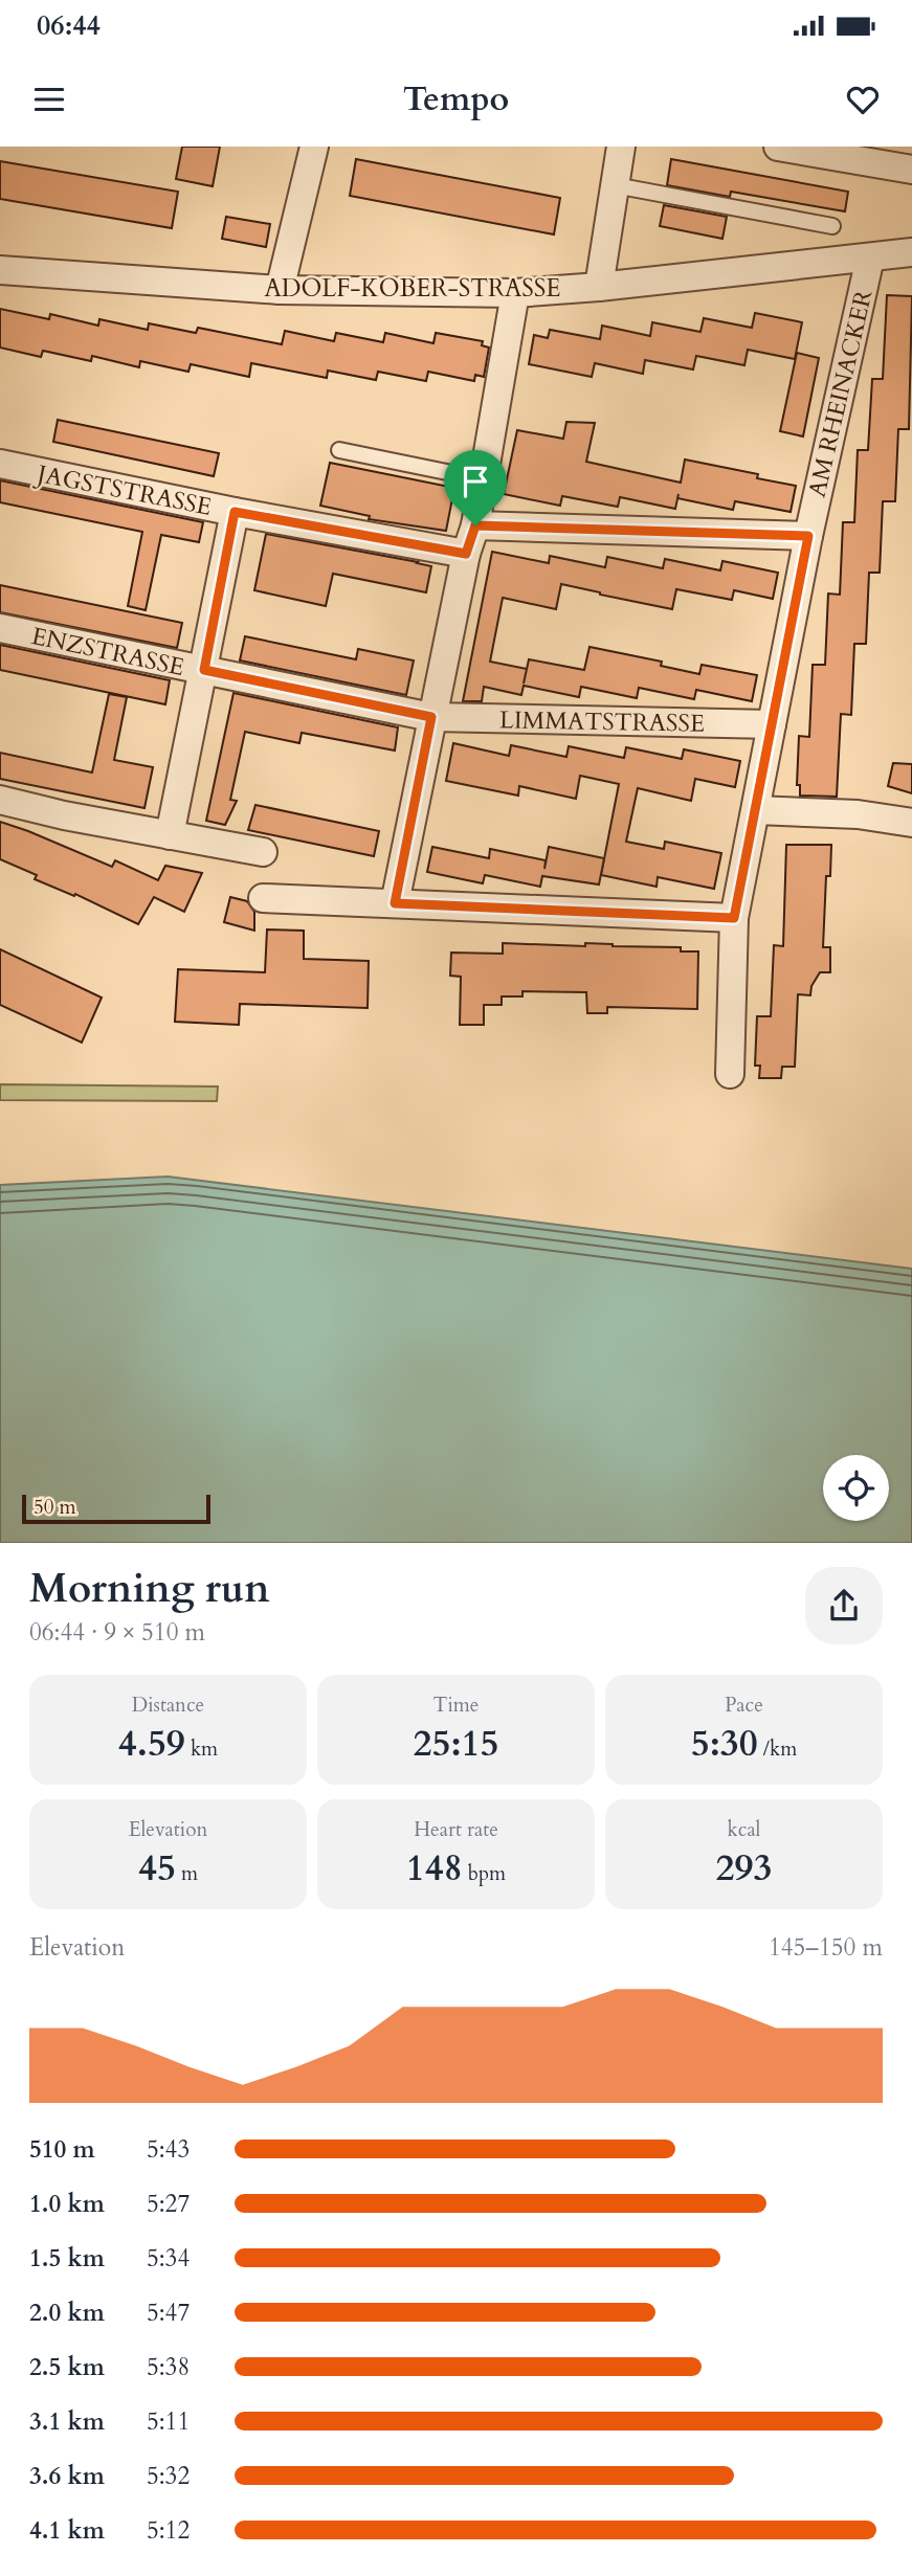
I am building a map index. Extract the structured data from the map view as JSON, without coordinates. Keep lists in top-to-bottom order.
{
  "streets": {
    "street": [
      "ADOLF-KOBER-STRASSE",
      "AM RHEINACKER",
      "JAGSTSTRASSE",
      "ENZSTRASSE",
      "LIMMATSTRASSE"
    ]
  },
  "crossings": [
    ["ADOLF-KOBER-STRASSE", "AM RHEINACKER"],
    ["AM RHEINACKER", "LIMMATSTRASSE"],
    ["ENZSTRASSE", "LIMMATSTRASSE"]
  ],
  "scale_bar": "50 m",
  "page": {
    "status": "06:44",
    "header": "Tempo",
    "scale": "50 m",
    "heading": ["Morning run", "06:44 · 9 × 510 m"],
    "stats": [
      ["Distance", "4.59 km"],
      ["Time", "25:15"],
      ["Pace", "5:30 /km"],
      ["Elevation", "45 m"],
      ["Heart rate", "148 bpm"],
      ["kcal", "293"]
    ],
    "chart": ["Elevation", "145–150 m"],
    "list": [
      {
        "name": "510 m",
        "note": "5:43"
      },
      {
        "name": "1.0 km",
        "note": "5:27"
      },
      {
        "name": "1.5 km",
        "note": "5:34"
      },
      {
        "name": "2.0 km",
        "note": "5:47"
      },
      {
        "name": "2.5 km",
        "note": "5:38"
      },
      {
        "name": "3.1 km",
        "note": "5:11"
      },
      {
        "name": "3.6 km",
        "note": "5:32"
      },
      {
        "name": "4.1 km",
        "note": "5:12"
      }
    ]
  }
}
